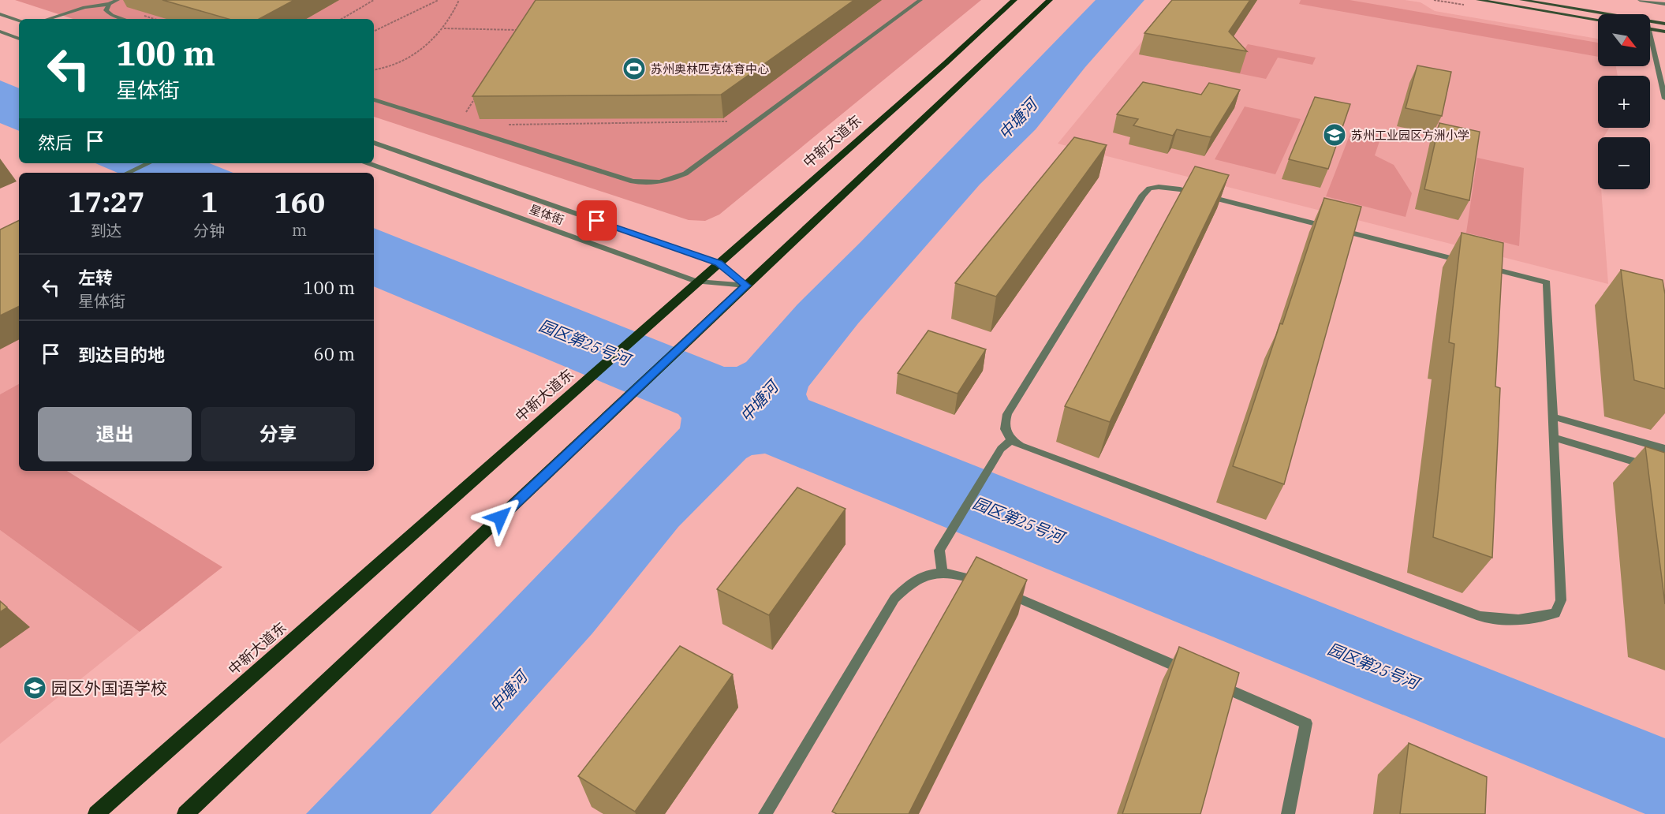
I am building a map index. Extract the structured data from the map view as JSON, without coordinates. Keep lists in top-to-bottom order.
{
  "streets": {
    "main road": ["中新大道东"],
    "street": ["星体街"]
  },
  "crossings": [
    ["中新大道东", "星体街"]
  ],
  "water": ["中塘河", "园区第25号河"],
  "places": {
    "sports": ["苏州奥林匹克体育中心"],
    "school or university": ["苏州工业园区方洲小学", "园区外国语学校"]
  },
  "north": "bottom right",
  "page": {
    "map_buttons": ["+", "−"],
    "turn": ["100 m", "星体街"],
    "then": "然后",
    "eta": [
      "17:27",
      "到达",
      "1",
      "分钟",
      "160",
      "m"
    ],
    "list": [
      {
        "name": "左转",
        "note": "星体街",
        "value": "100 m"
      },
      {
        "name": "到达目的地",
        "value": "60 m"
      }
    ],
    "buttons": ["退出", "分享"]
  }
}
